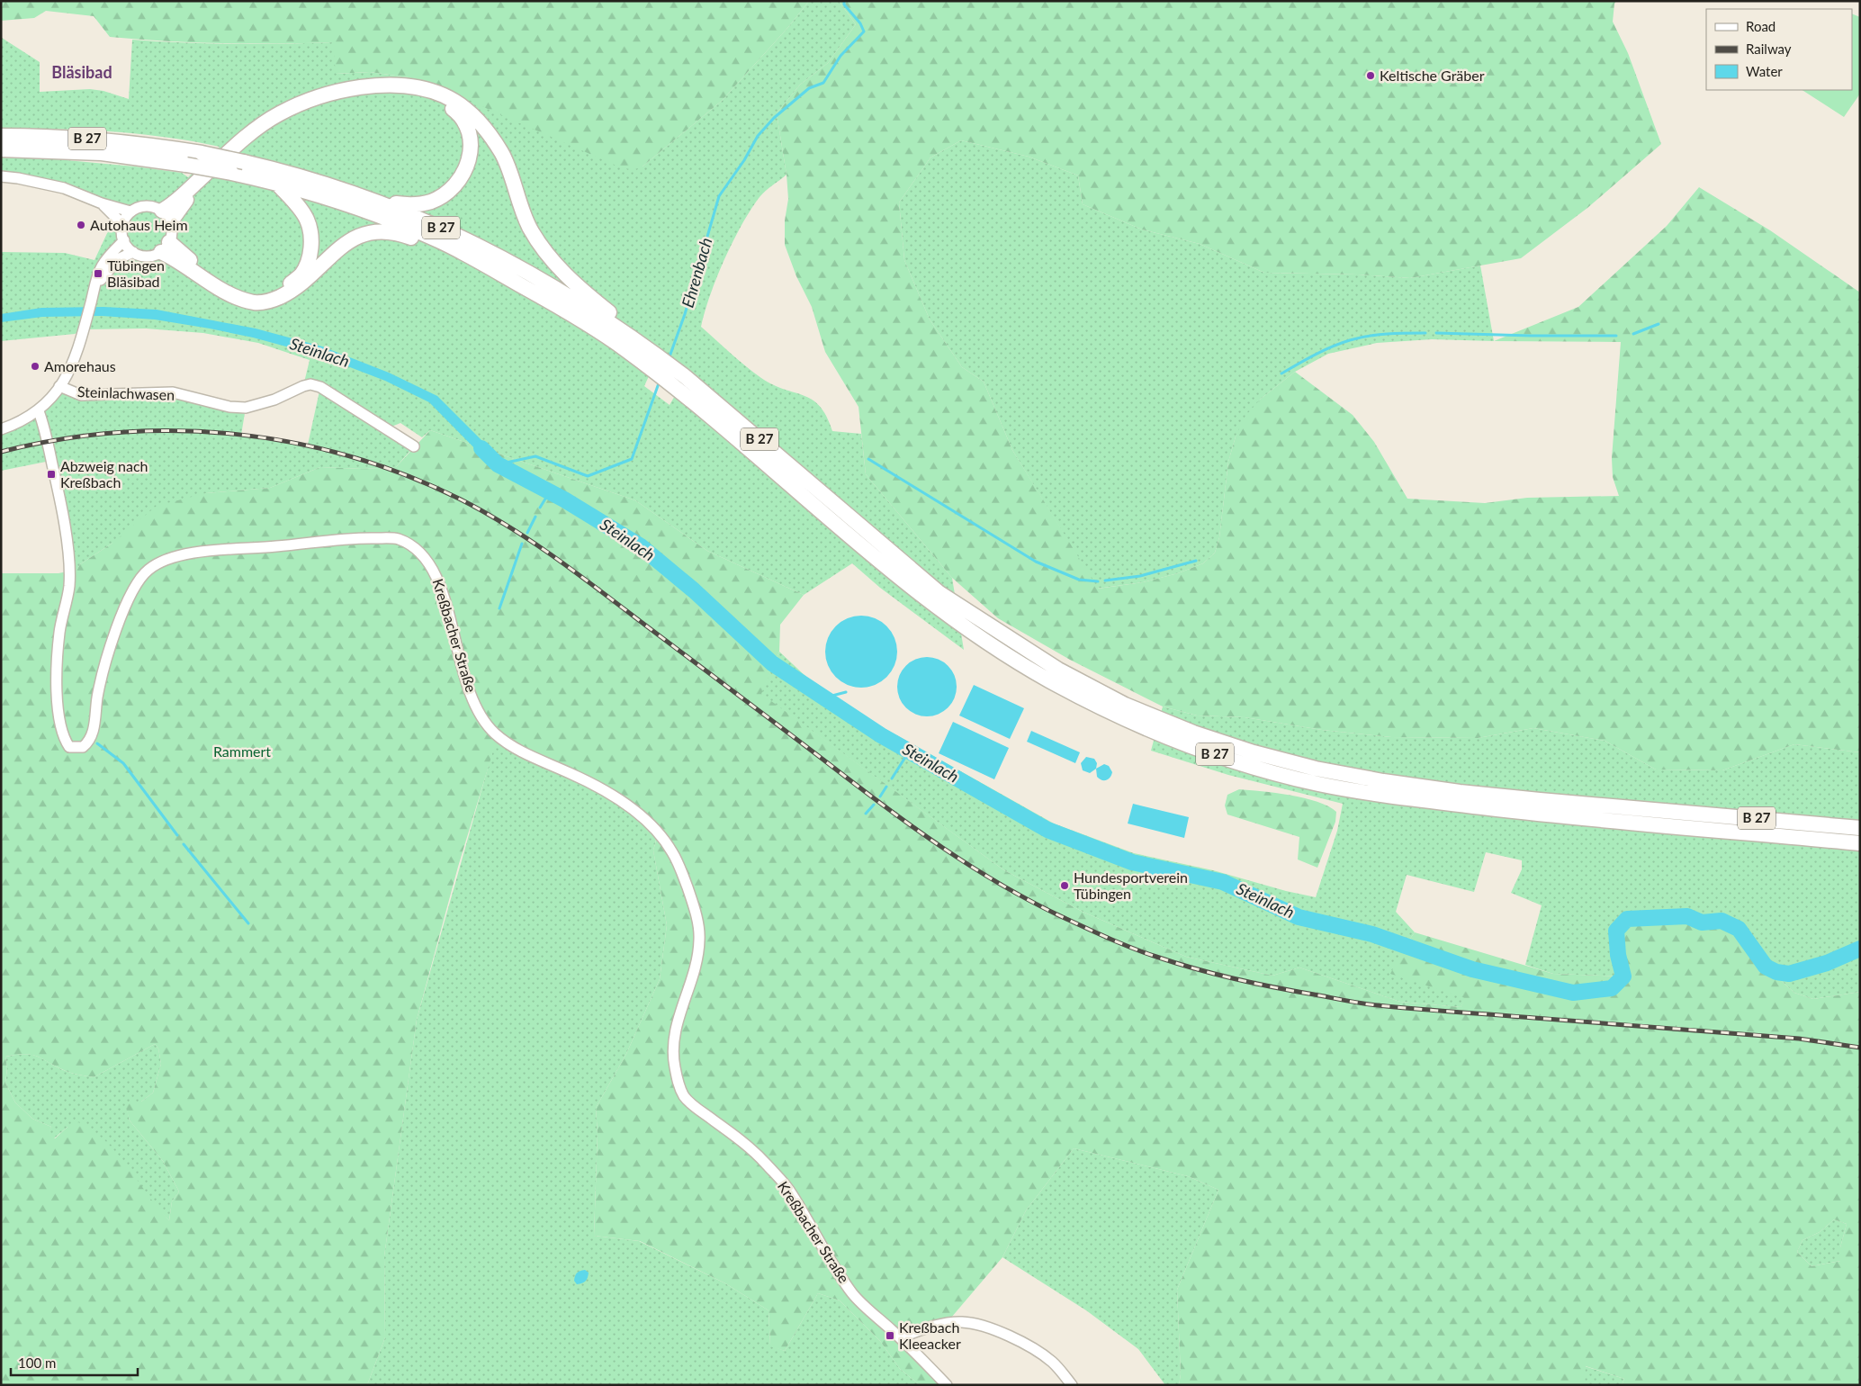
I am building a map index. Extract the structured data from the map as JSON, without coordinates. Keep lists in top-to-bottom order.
{
  "streets": {
    "highway": ["B 27"],
    "street": ["Steinlachwasen", "Kreßbacher Straße"]
  },
  "crossings": [
    ["Steinlachwasen", "Kreßbacher Straße"]
  ],
  "districts": ["Bläsibad"],
  "water": ["Ehrenbach", "Steinlach"],
  "parks": ["Rammert"],
  "places": {
    "other": [
      "Keltische Gräber",
      "Autohaus Heim",
      "Amorehaus",
      "Hundesportverein Tübingen"
    ],
    "transit": ["Tübingen Bläsibad", "Abzweig nach Kreßbach", "Kreßbach Kleeacker"]
  },
  "legend": ["Road", "Railway", "Water"],
  "scale_bar": "100 m"
}
